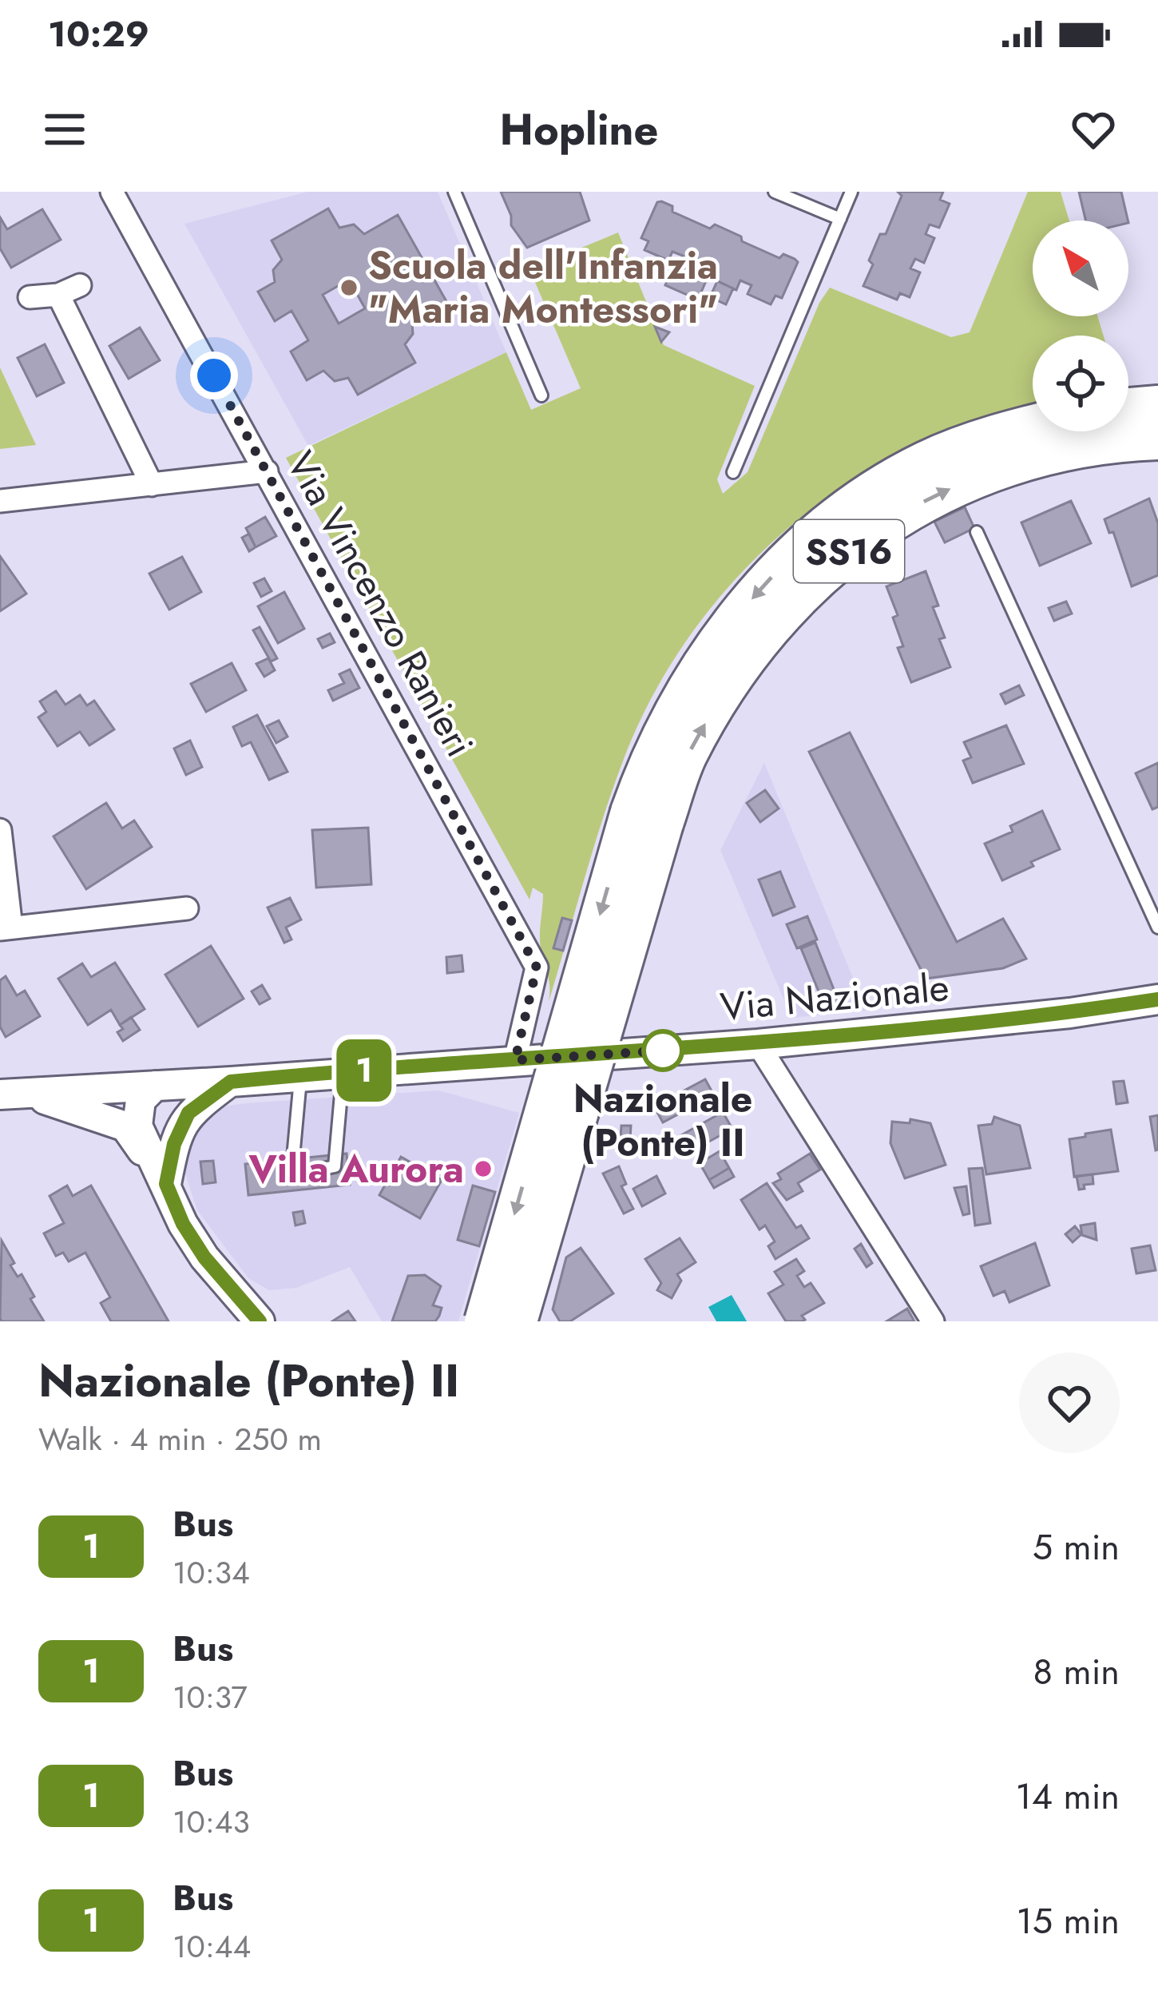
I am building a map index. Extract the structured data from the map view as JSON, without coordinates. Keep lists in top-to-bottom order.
{
  "streets": {
    "highway": ["SS16"],
    "street": ["Via Vincenzo Ranieri", "Via Nazionale"]
  },
  "crossings": [
    ["Via Vincenzo Ranieri", "Via Nazionale"]
  ],
  "places": ["Scuola dell'Infanzia \"Maria Montessori\"", "Nazionale (Ponte) II", "Villa Aurora"],
  "lines": ["bus line 1"],
  "north": "top left",
  "page": {
    "status": "10:29",
    "header": "Hopline",
    "on_map": "1",
    "heading": ["Nazionale (Ponte) II", "Walk · 4 min · 250 m"],
    "list": [
      {
        "mark": "1",
        "name": "Bus",
        "note": "10:34",
        "value": "5 min"
      },
      {
        "mark": "1",
        "name": "Bus",
        "note": "10:37",
        "value": "8 min"
      },
      {
        "mark": "1",
        "name": "Bus",
        "note": "10:43",
        "value": "14 min"
      },
      {
        "mark": "1",
        "name": "Bus",
        "note": "10:44",
        "value": "15 min"
      }
    ]
  }
}
